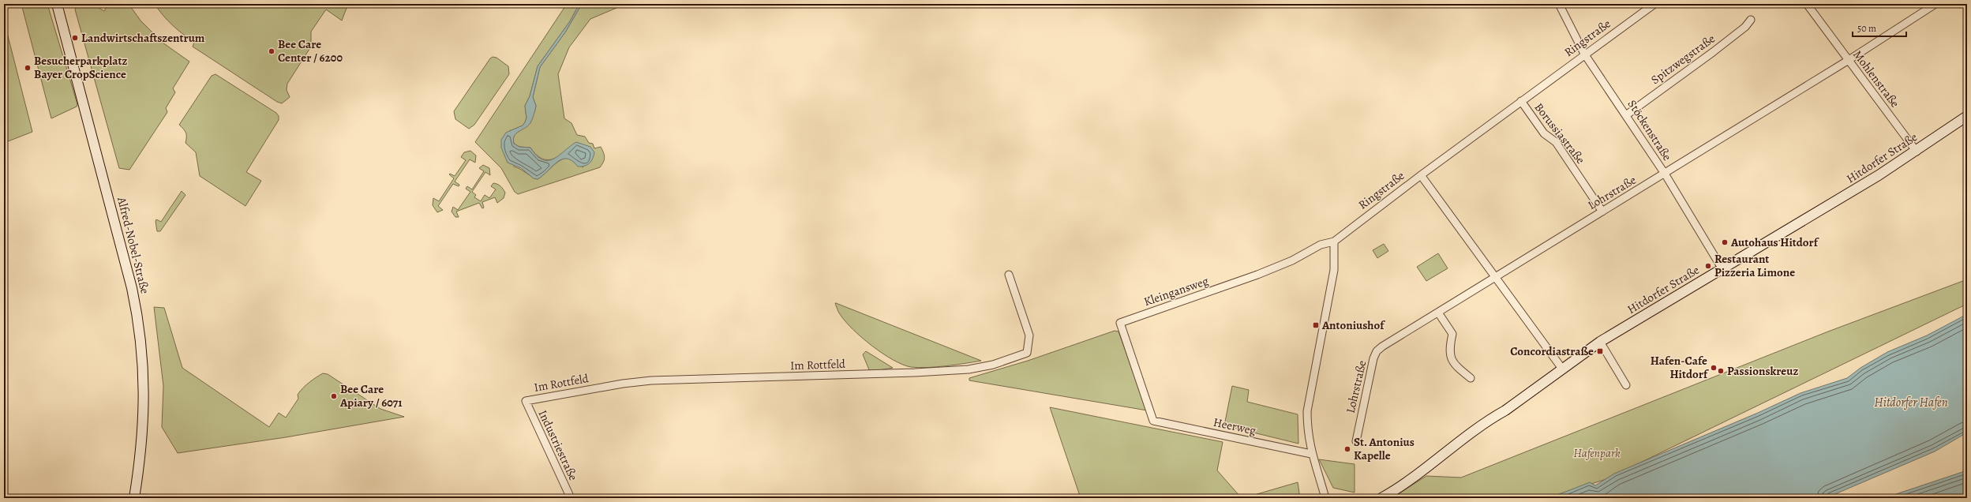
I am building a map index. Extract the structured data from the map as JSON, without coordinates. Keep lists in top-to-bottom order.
{
  "streets": {
    "street": [
      "Ringstraße",
      "Spitzwegstraße",
      "Mohlenstraße",
      "Stöckenstraße",
      "Borussiastraße",
      "Hitdorfer Straße",
      "Lohrstraße",
      "Alfred-Nobel-Straße",
      "Kleingansweg",
      "Im Rottfeld",
      "Heerweg",
      "Industriestraße"
    ]
  },
  "crossings": [
    ["Ringstraße", "Stöckenstraße"],
    ["Ringstraße", "Borussiastraße"],
    ["Ringstraße", "Kleingansweg"],
    ["Spitzwegstraße", "Stöckenstraße"],
    ["Mohlenstraße", "Hitdorfer Straße"],
    ["Mohlenstraße", "Lohrstraße"],
    ["Stöckenstraße", "Hitdorfer Straße"],
    ["Stöckenstraße", "Lohrstraße"],
    ["Borussiastraße", "Lohrstraße"],
    ["Kleingansweg", "Heerweg"],
    ["Im Rottfeld", "Industriestraße"]
  ],
  "water": ["Hitdorfer Hafen"],
  "parks": ["Hafenpark"],
  "places": {
    "other": [
      "Landwirtschaftszentrum",
      "Bee Care Center / 6200",
      "Besucherparkplatz Bayer CropScience",
      "Autohaus Hitdorf",
      "Restaurant Pizzeria Limone",
      "Hafen-Cafe Hitdorf",
      "Passionskreuz",
      "Bee Care Apiary / 6071",
      "St. Antonius Kapelle"
    ],
    "transit": ["Antoniushof", "Concordiastraße"]
  },
  "scale_bar": "50 m"
}
